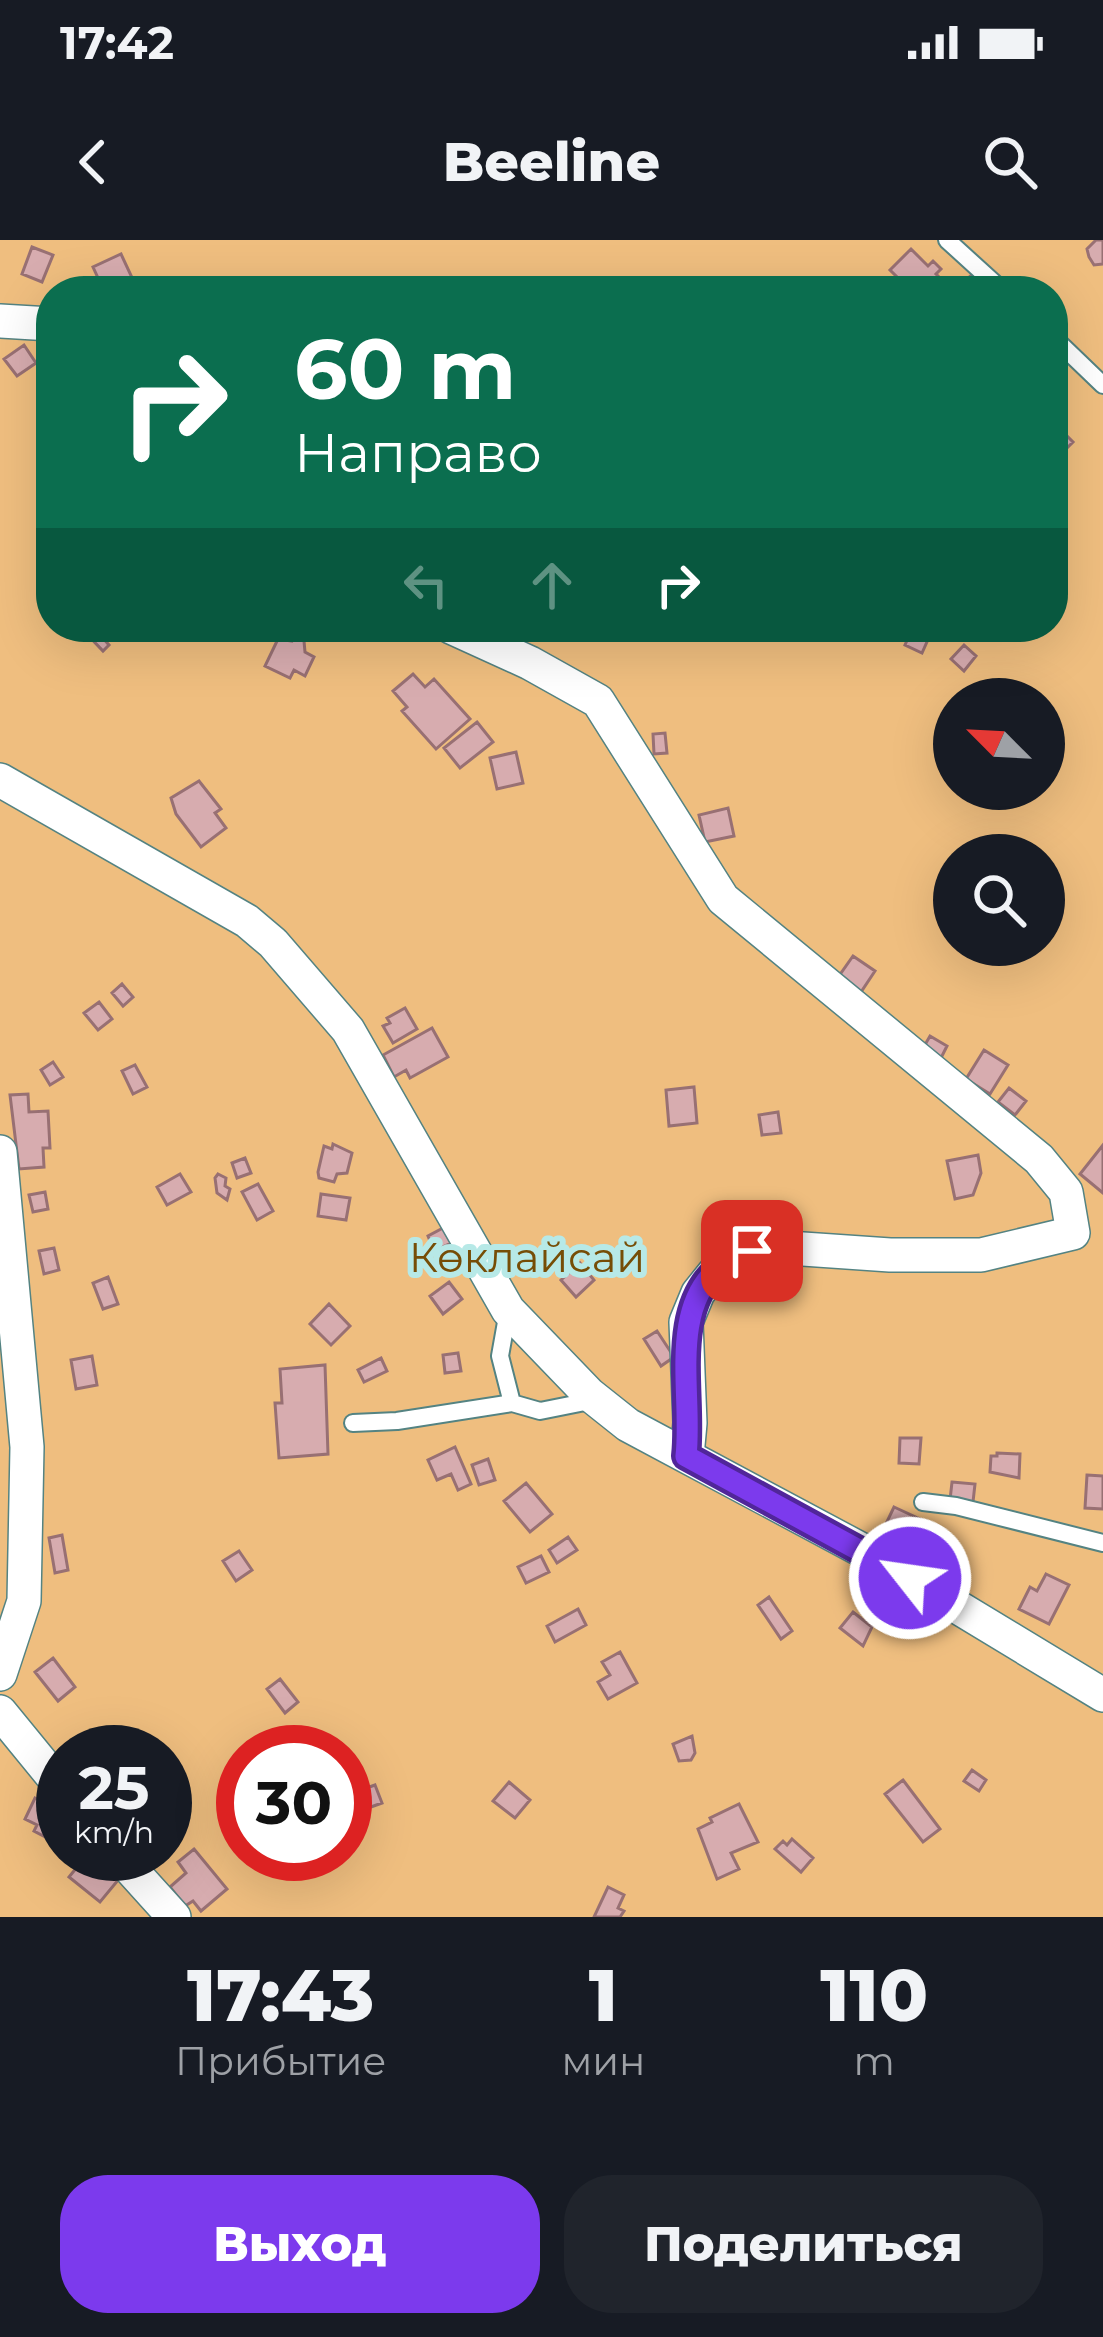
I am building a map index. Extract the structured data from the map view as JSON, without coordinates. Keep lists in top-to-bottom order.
{
  "parks": ["Көклайсай"],
  "north": "top left",
  "page": {
    "status": "17:42",
    "header": "Beeline",
    "turn": ["60 m", "Направо"],
    "speed": "25 km/h",
    "limit": "30",
    "eta": [
      "17:43",
      "Прибытие",
      "1",
      "мин",
      "110",
      "m"
    ],
    "buttons": ["Выход", "Поделиться"]
  }
}
